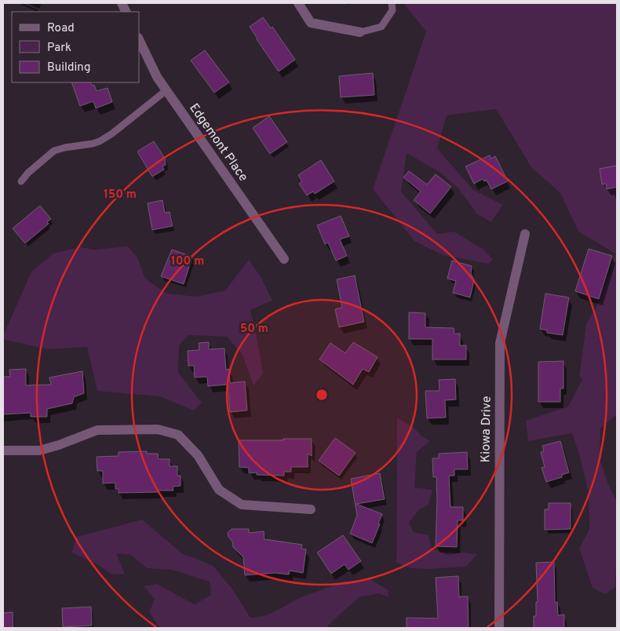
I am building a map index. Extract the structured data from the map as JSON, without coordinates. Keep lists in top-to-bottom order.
{
  "streets": {
    "street": ["Edgemont Place", "Kiowa Drive"]
  },
  "legend": ["Road", "Park", "Building"],
  "rings": ["150 m", "100 m", "50 m"]
}
